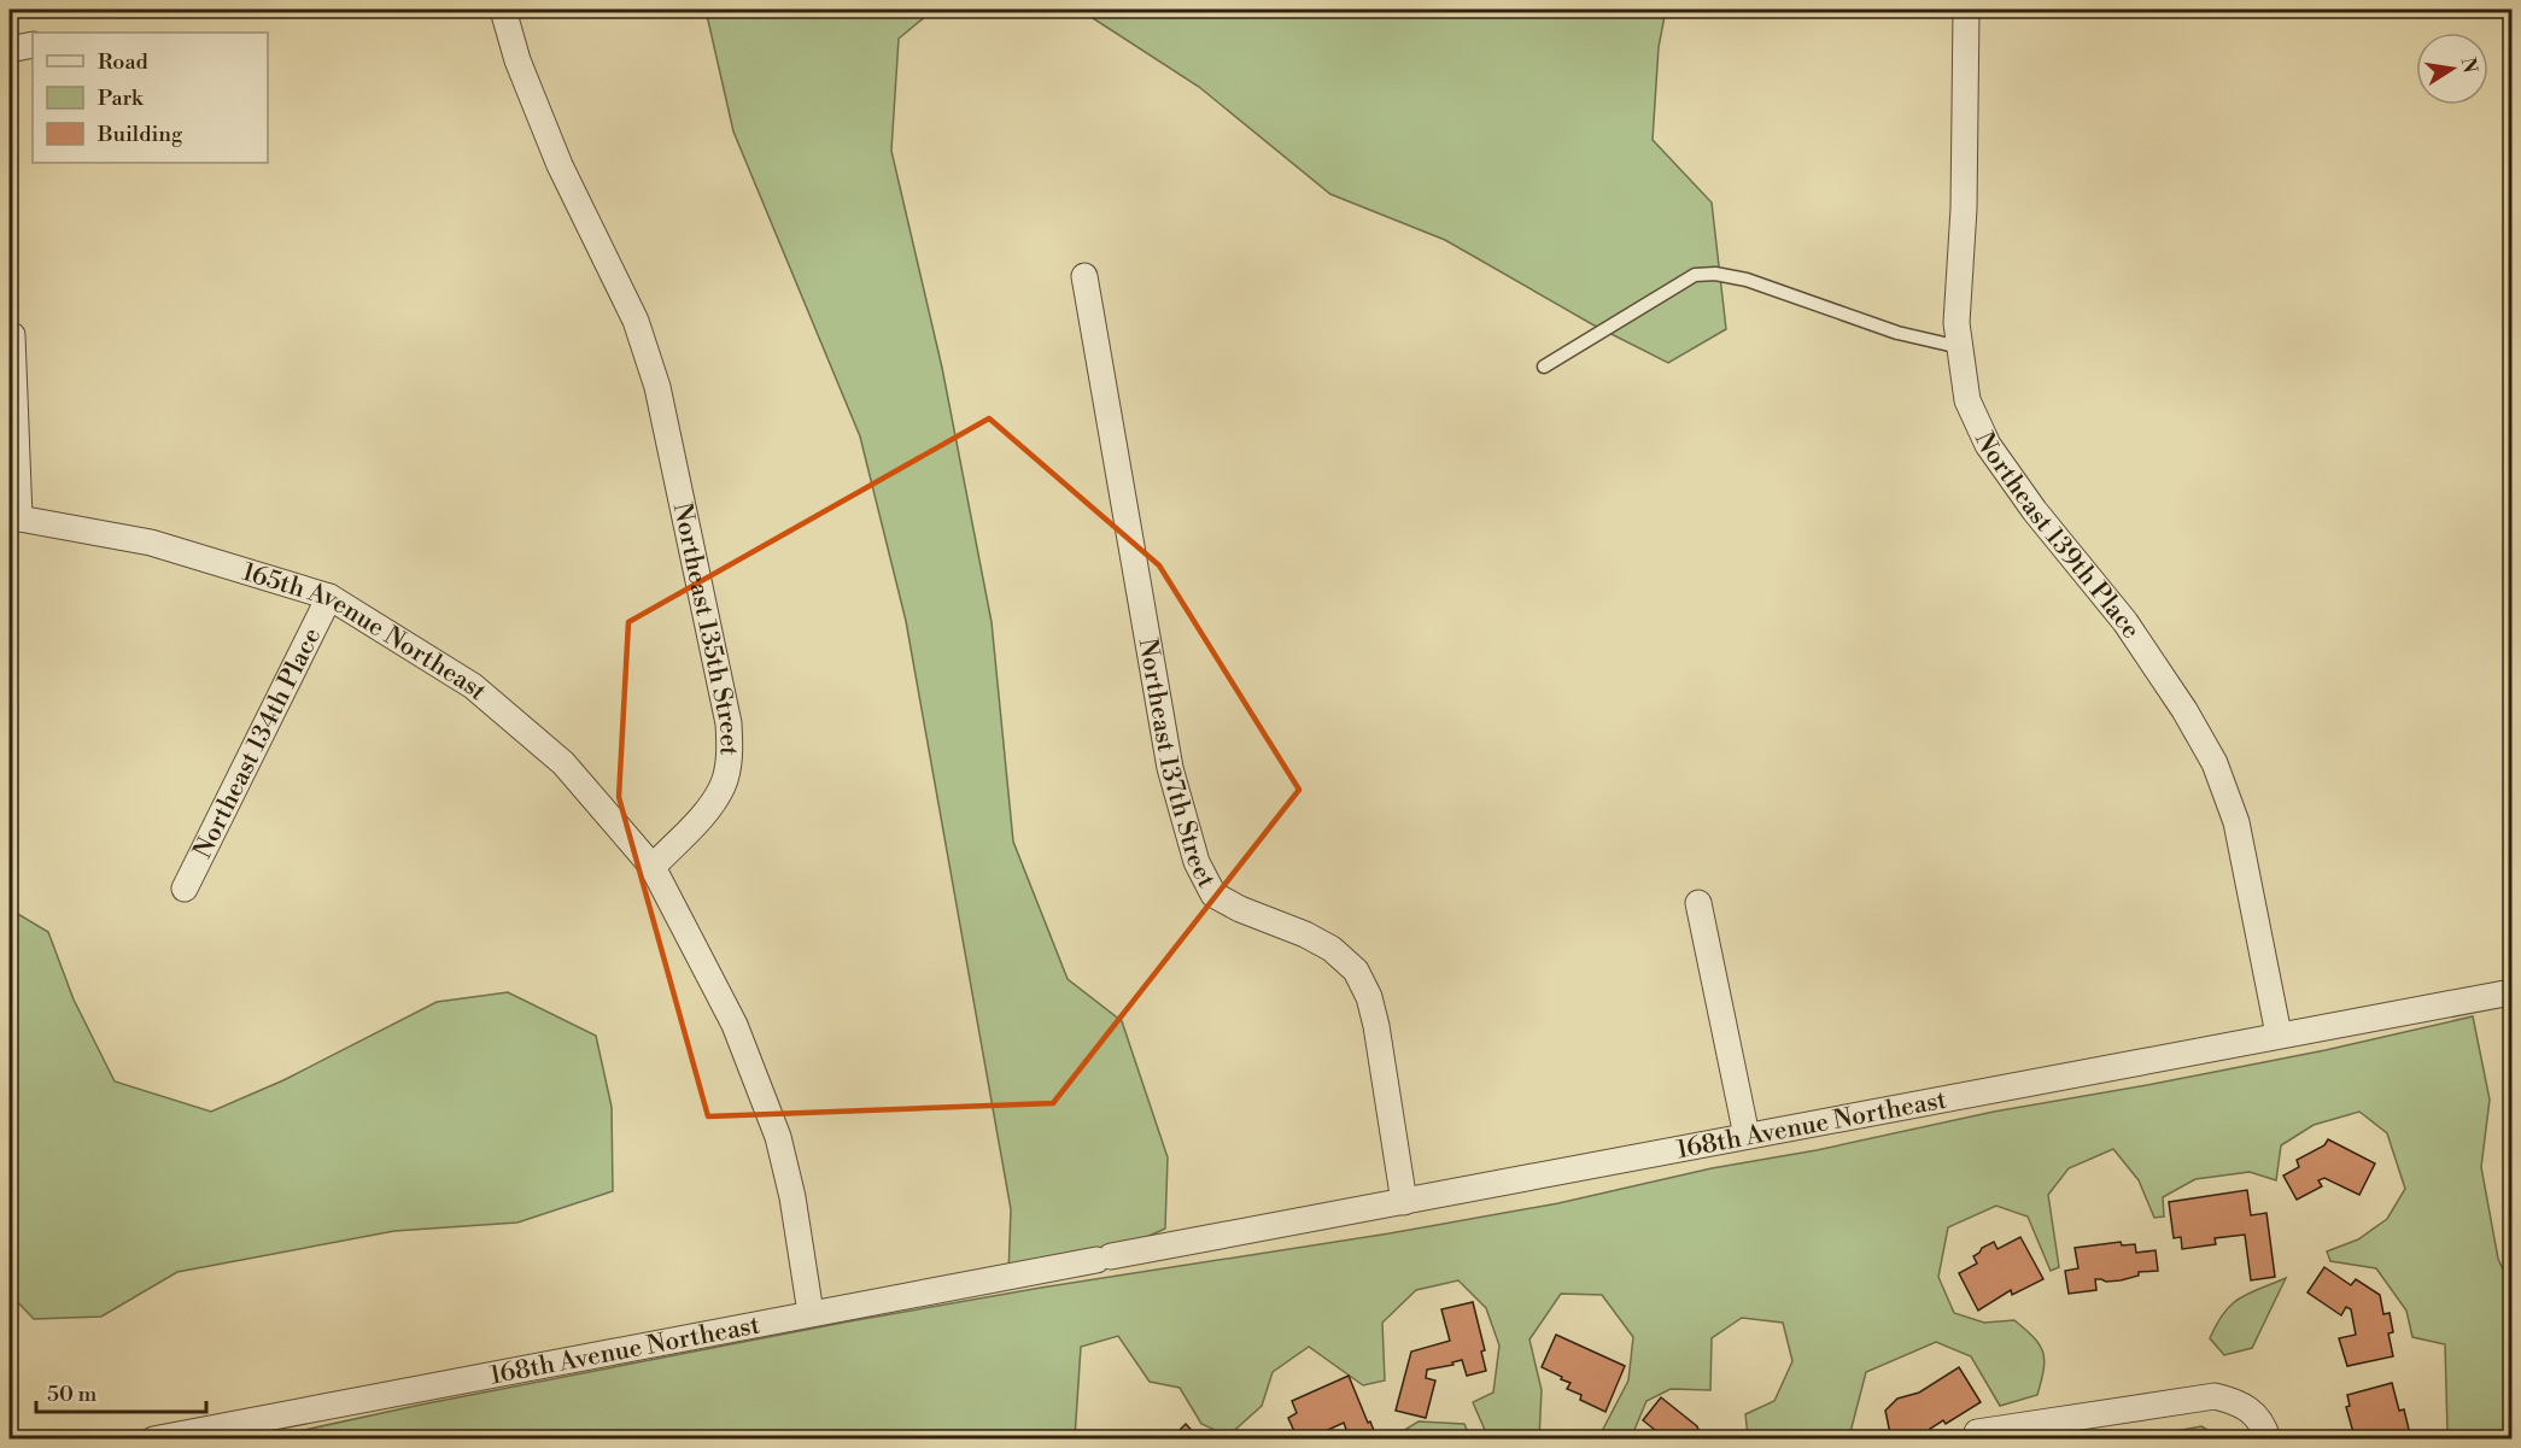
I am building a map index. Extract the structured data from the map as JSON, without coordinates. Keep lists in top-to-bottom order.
{
  "streets": {
    "street": [
      "Northeast 139th Place",
      "Northeast 135th Street",
      "165th Avenue Northeast",
      "Northeast 134th Place",
      "Northeast 137th Street",
      "168th Avenue Northeast"
    ]
  },
  "crossings": [
    ["Northeast 139th Place", "168th Avenue Northeast"],
    ["Northeast 135th Street", "165th Avenue Northeast"],
    ["165th Avenue Northeast", "Northeast 134th Place"],
    ["Northeast 137th Street", "168th Avenue Northeast"]
  ],
  "legend": ["Road", "Park", "Building"],
  "scale_bar": "50 m",
  "north": "right"
}
